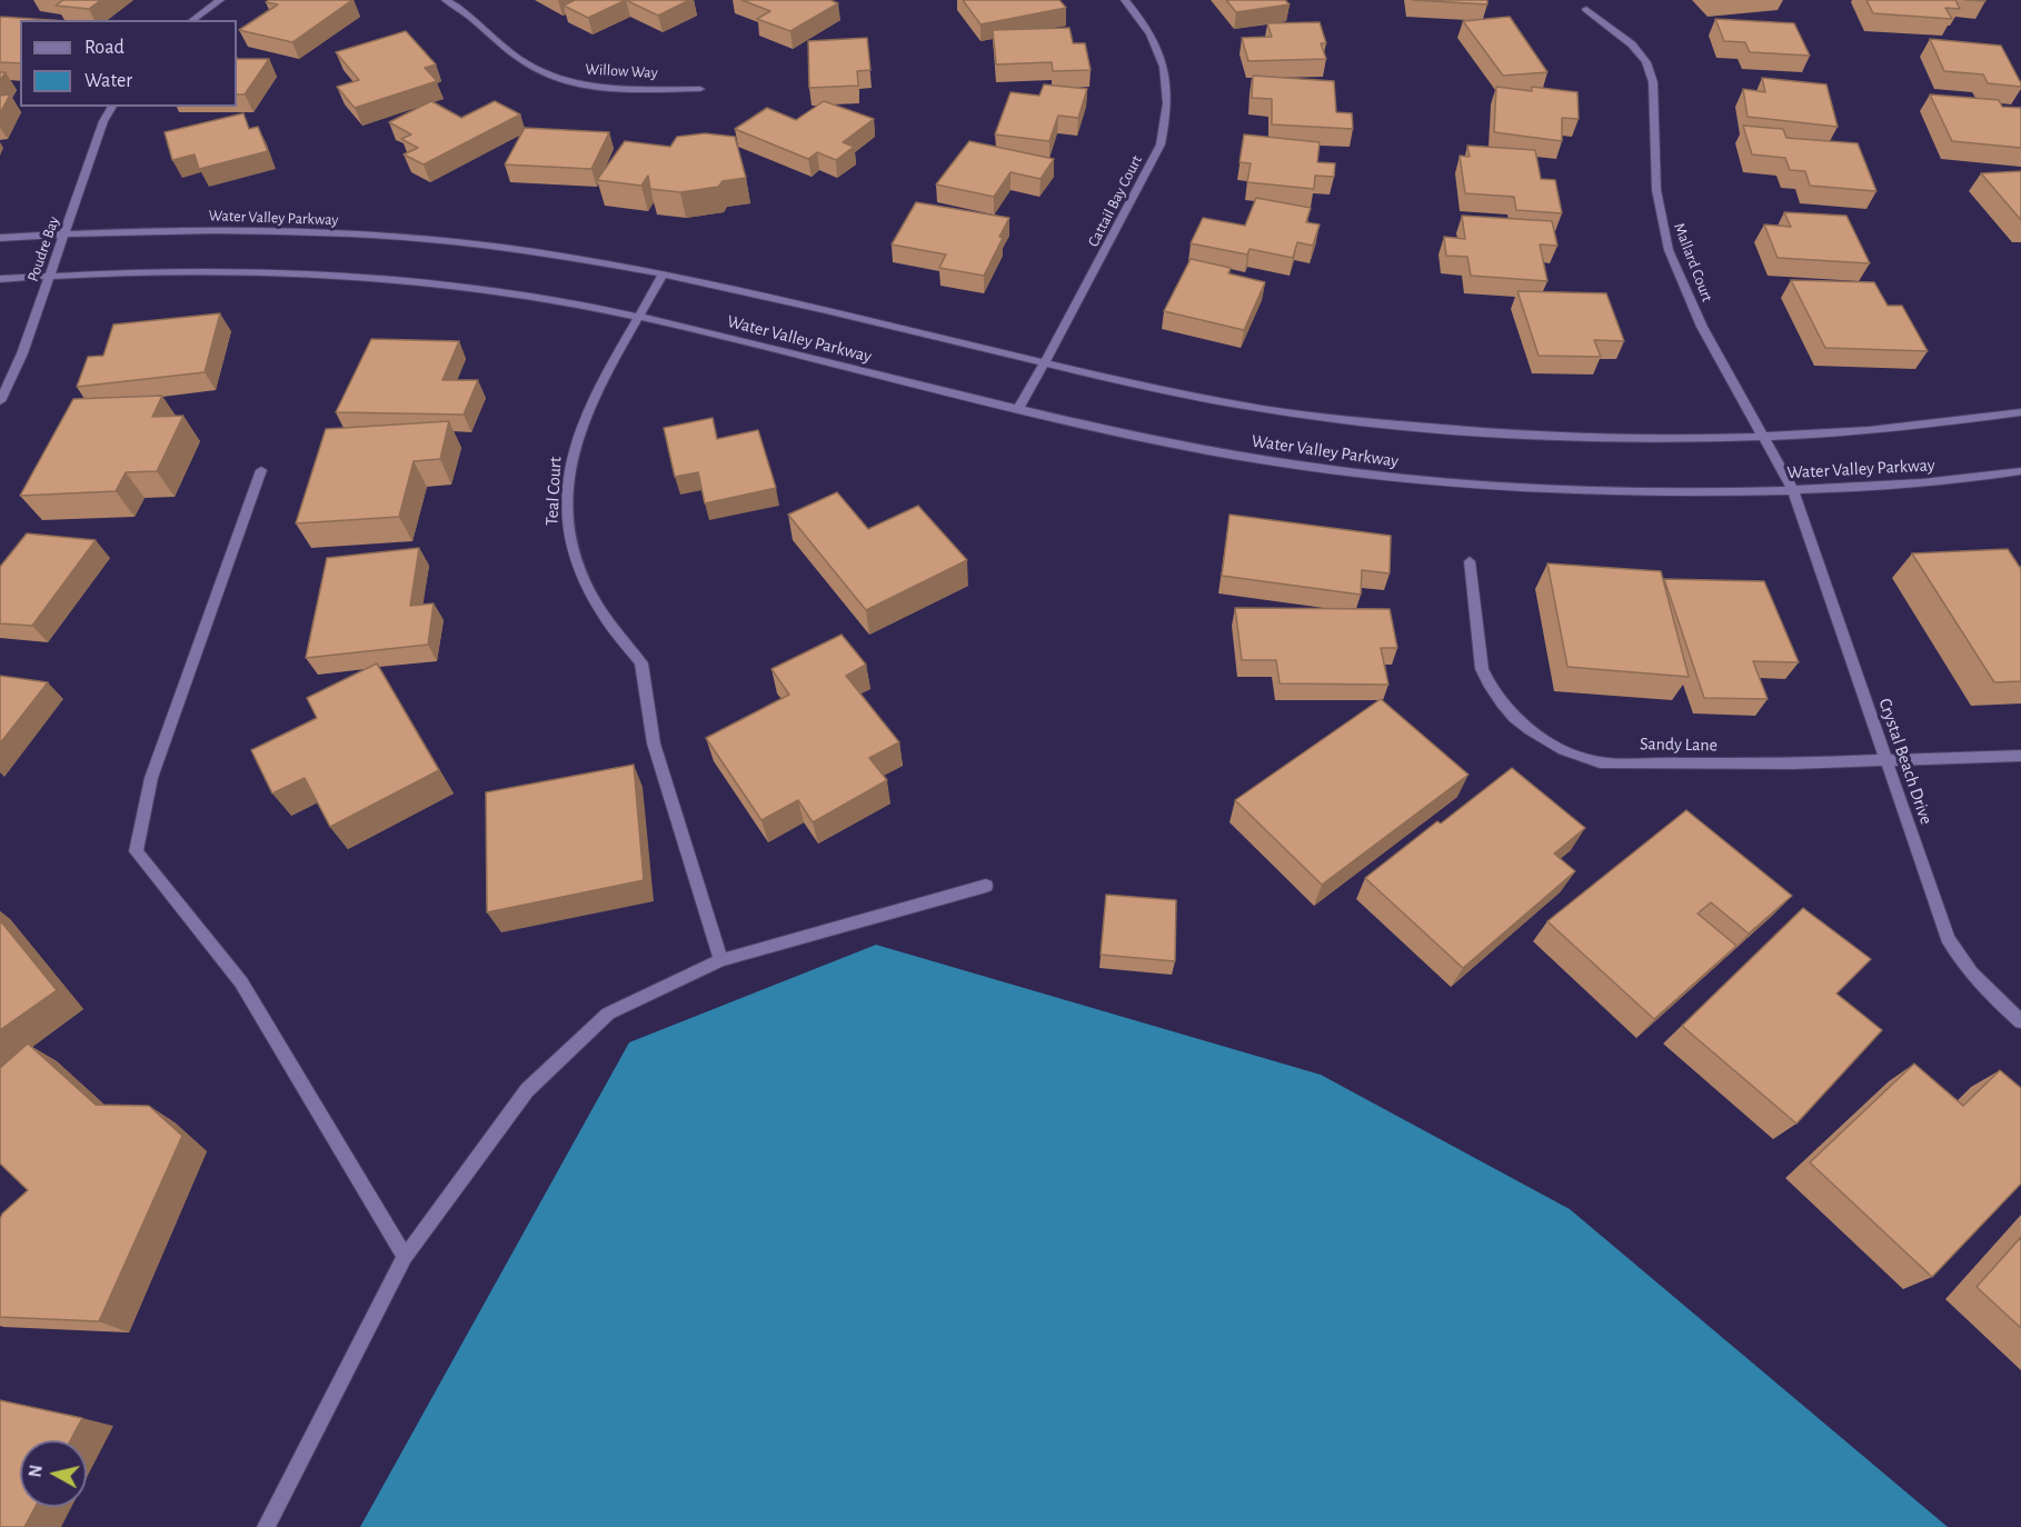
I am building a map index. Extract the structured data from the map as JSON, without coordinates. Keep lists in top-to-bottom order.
{
  "streets": {
    "street": [
      "Willow Way",
      "Cattail Bay Court",
      "Water Valley Parkway",
      "Poudre Bay",
      "Mallard Court",
      "Teal Court",
      "Sandy Lane",
      "Crystal Beach Drive"
    ]
  },
  "crossings": [
    ["Cattail Bay Court", "Water Valley Parkway"],
    ["Water Valley Parkway", "Poudre Bay"],
    ["Water Valley Parkway", "Mallard Court"],
    ["Water Valley Parkway", "Teal Court"],
    ["Water Valley Parkway", "Crystal Beach Drive"],
    ["Mallard Court", "Crystal Beach Drive"],
    ["Sandy Lane", "Crystal Beach Drive"]
  ],
  "legend": ["Road", "Water"],
  "north": "left"
}
